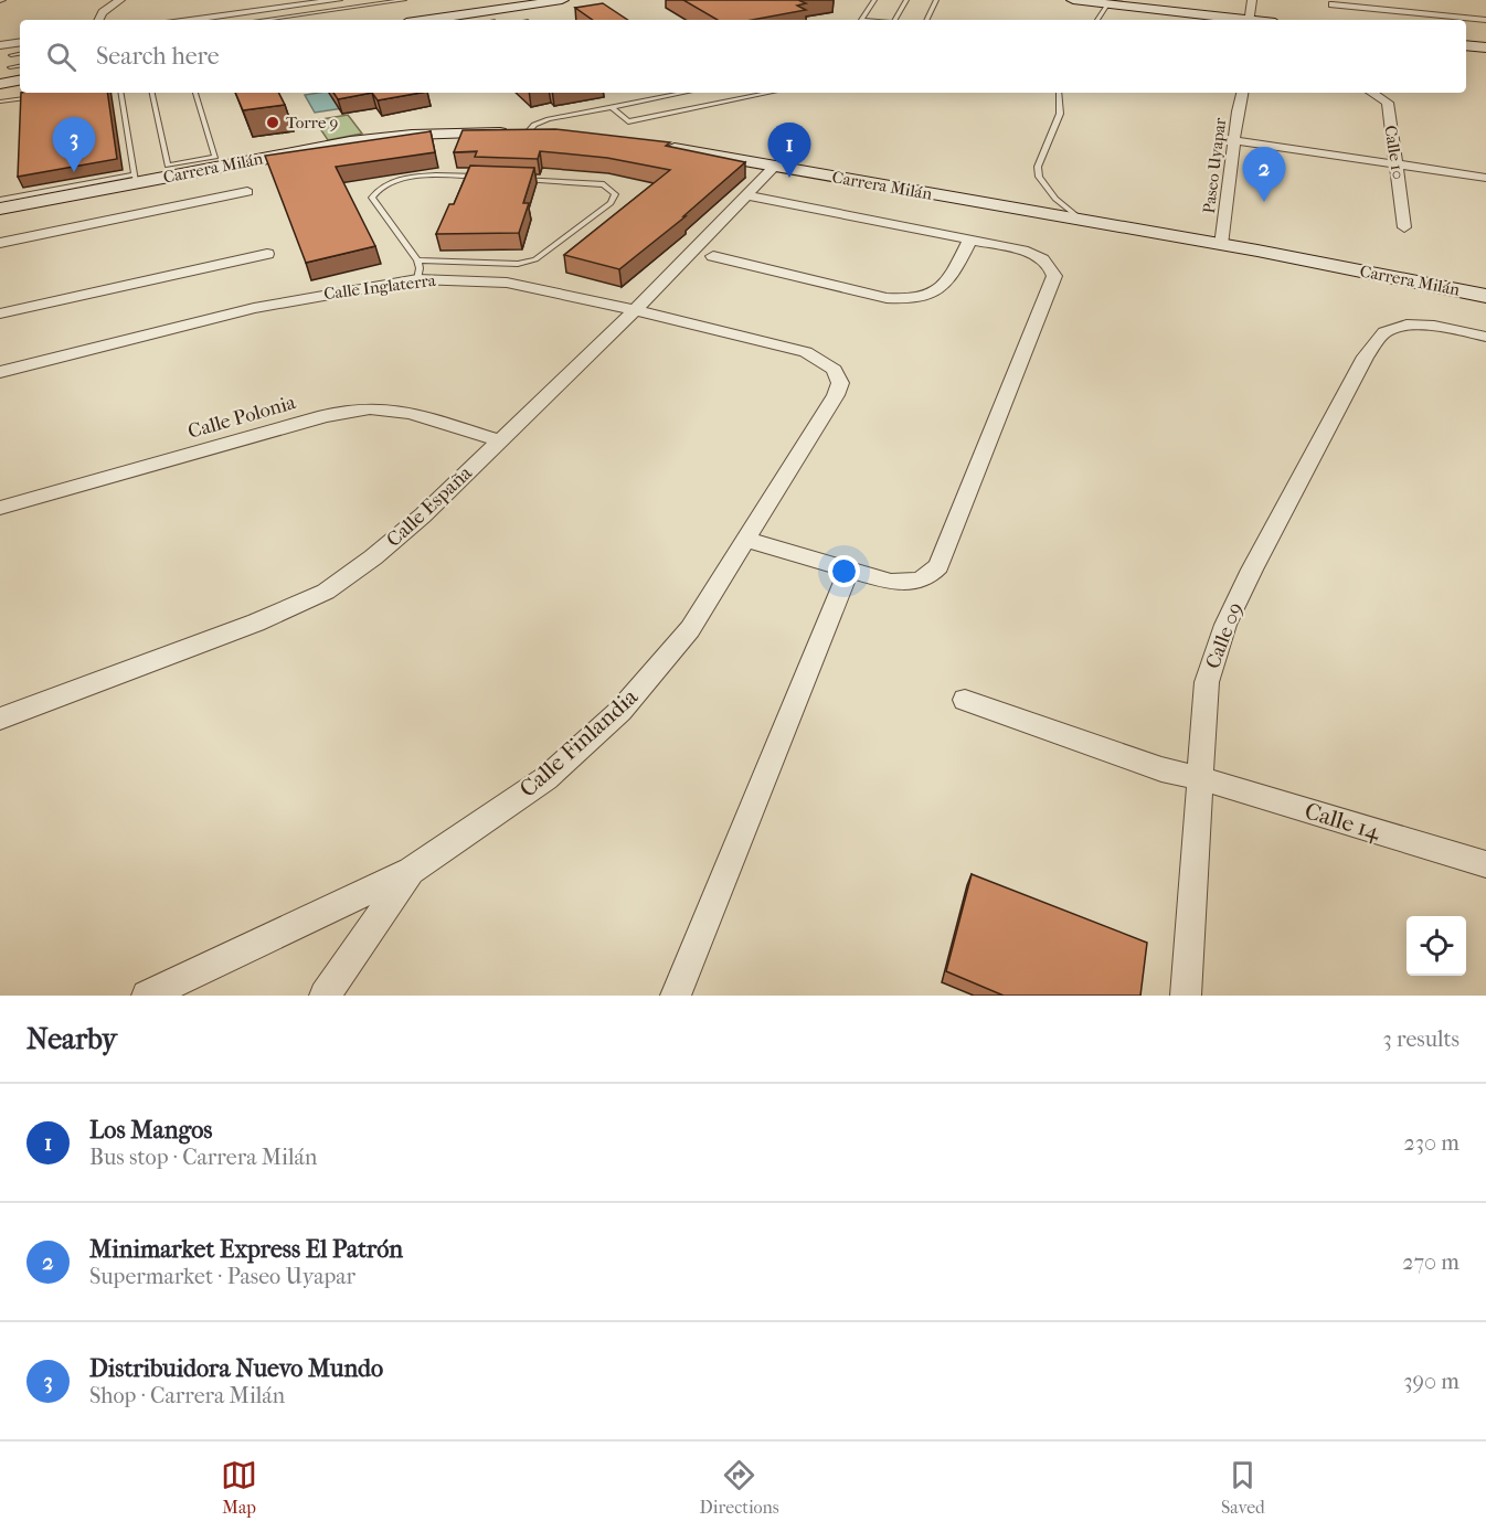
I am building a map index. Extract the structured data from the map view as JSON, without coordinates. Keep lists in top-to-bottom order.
{
  "streets": {
    "street": [
      "Calle 10",
      "Paseo Uyapar",
      "Carrera Milán",
      "Calle Inglaterra",
      "Calle Polonia",
      "Calle España",
      "Calle 09",
      "Calle Finlandia",
      "Calle 14"
    ]
  },
  "crossings": [
    ["Paseo Uyapar", "Carrera Milán"],
    ["Carrera Milán", "Calle España"],
    ["Calle Inglaterra", "Calle España"],
    ["Calle Inglaterra", "Calle Finlandia"],
    ["Calle Polonia", "Calle España"],
    ["Calle 09", "Calle 14"]
  ],
  "places": ["Torre 9"],
  "page": {
    "search": "Search here",
    "pins": ["3", "1", "2"],
    "heading": ["Nearby", "3 results"],
    "list": [
      {
        "mark": "1",
        "name": "Los Mangos",
        "note": "Bus stop · Carrera Milán",
        "value": "230 m"
      },
      {
        "mark": "2",
        "name": "Minimarket Express El Patrón",
        "note": "Supermarket · Paseo Uyapar",
        "value": "270 m"
      },
      {
        "mark": "3",
        "name": "Distribuidora Nuevo Mundo",
        "note": "Shop · Carrera Milán",
        "value": "390 m"
      }
    ],
    "nav": ["Map", "Directions", "Saved"]
  }
}
